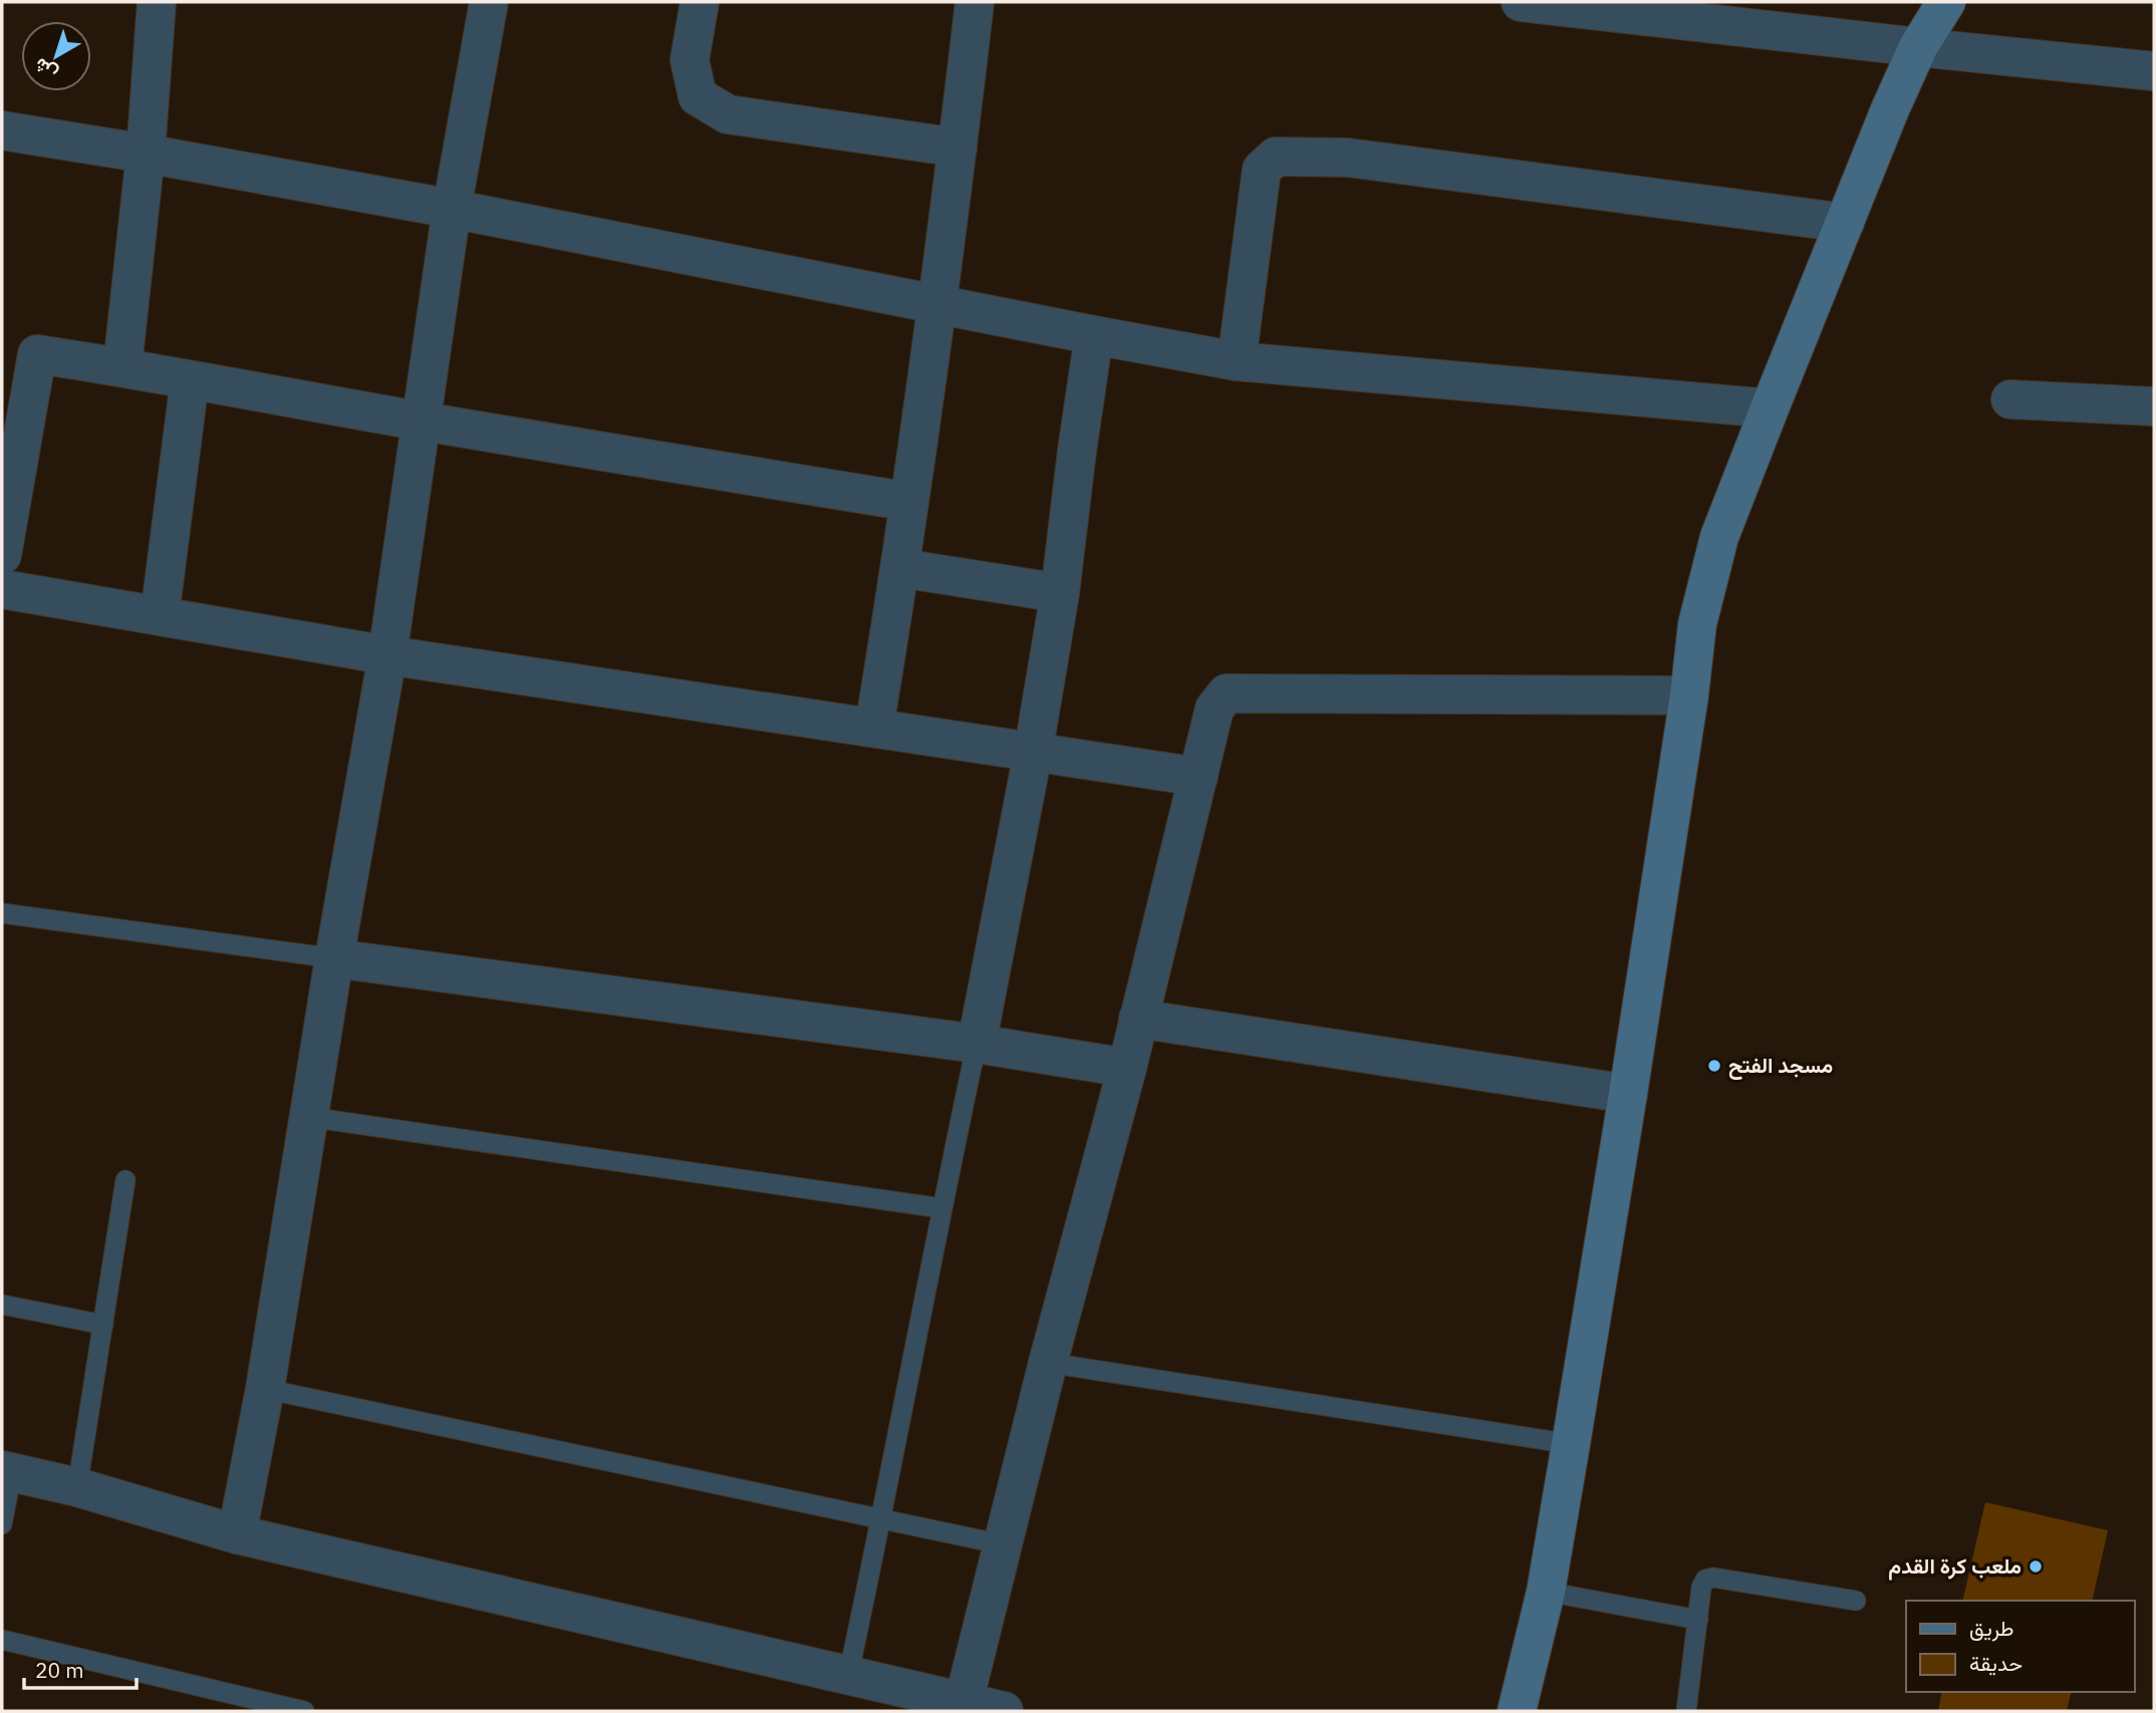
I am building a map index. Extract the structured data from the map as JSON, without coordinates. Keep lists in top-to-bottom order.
{
  "places": ["مسجد الفتح", "ملعب كرة القدم"],
  "legend": ["طريق", "حديقة"],
  "scale_bar": "20 m",
  "north": "bottom left"
}
